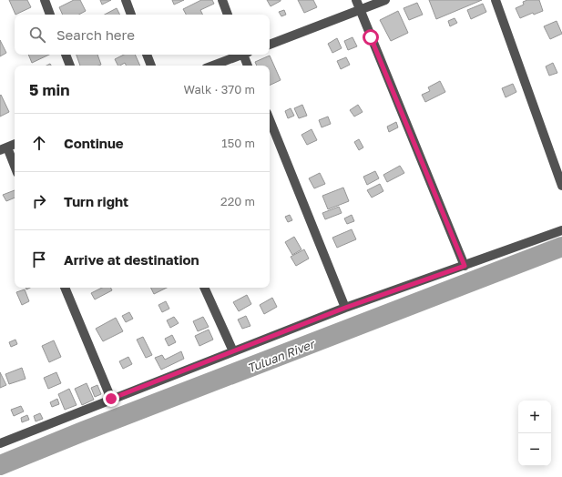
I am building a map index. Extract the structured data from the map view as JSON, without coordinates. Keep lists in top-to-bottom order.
{
  "water": ["Tuluan River"],
  "page": {
    "search": "Search here",
    "heading": ["5 min", "Walk · 370 m"],
    "list": [
      ["Continue", "150 m"],
      ["Turn right", "220 m"],
      "Arrive at destination"
    ],
    "map_buttons": ["+", "−"]
  }
}
